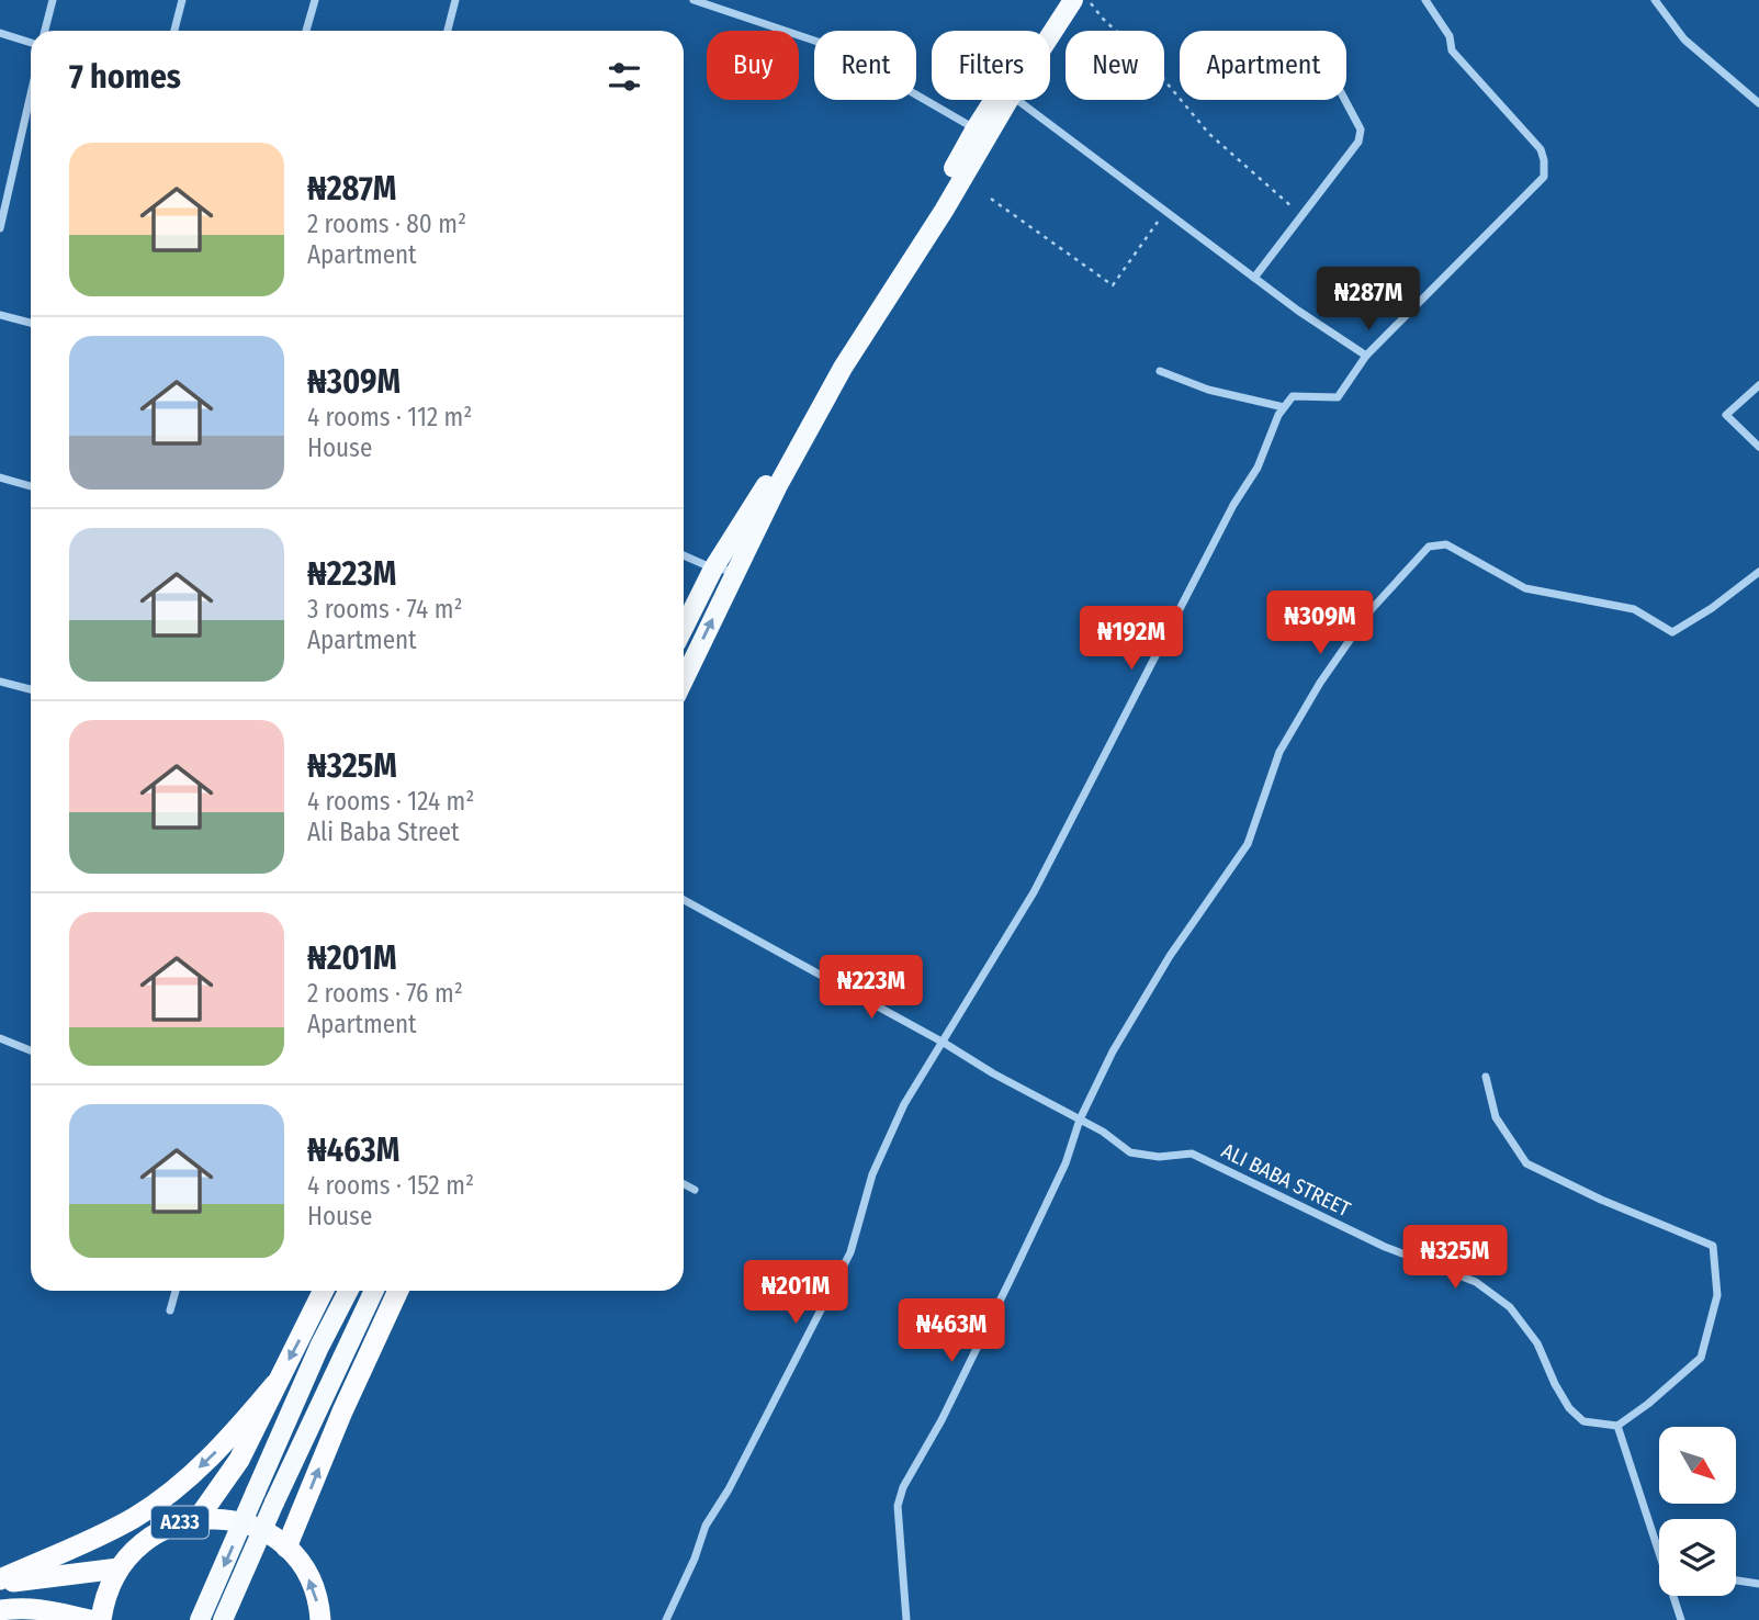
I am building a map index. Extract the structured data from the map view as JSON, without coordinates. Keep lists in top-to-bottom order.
{
  "streets": {
    "highway": ["A233"],
    "street": ["ALI BABA STREET"]
  },
  "north": "bottom right",
  "page": {
    "chip": [
      "Buy",
      "Rent",
      "Filters",
      "New",
      "Apartment"
    ],
    "heading": "7 homes",
    "list": [
      {
        "name": "₦287M",
        "note": "2 rooms · 80 m² · Apartment"
      },
      {
        "name": "₦309M",
        "note": "4 rooms · 112 m² · House"
      },
      {
        "name": "₦223M",
        "note": "3 rooms · 74 m² · Apartment"
      },
      {
        "name": "₦325M",
        "note": "4 rooms · 124 m² · Ali Baba Street"
      },
      {
        "name": "₦201M",
        "note": "2 rooms · 76 m² · Apartment"
      },
      {
        "name": "₦463M",
        "note": "4 rooms · 152 m² · House"
      }
    ],
    "price": [
      "₦287M",
      "₦309M",
      "₦192M",
      "₦223M",
      "₦325M",
      "₦201M",
      "₦463M"
    ]
  }
}
